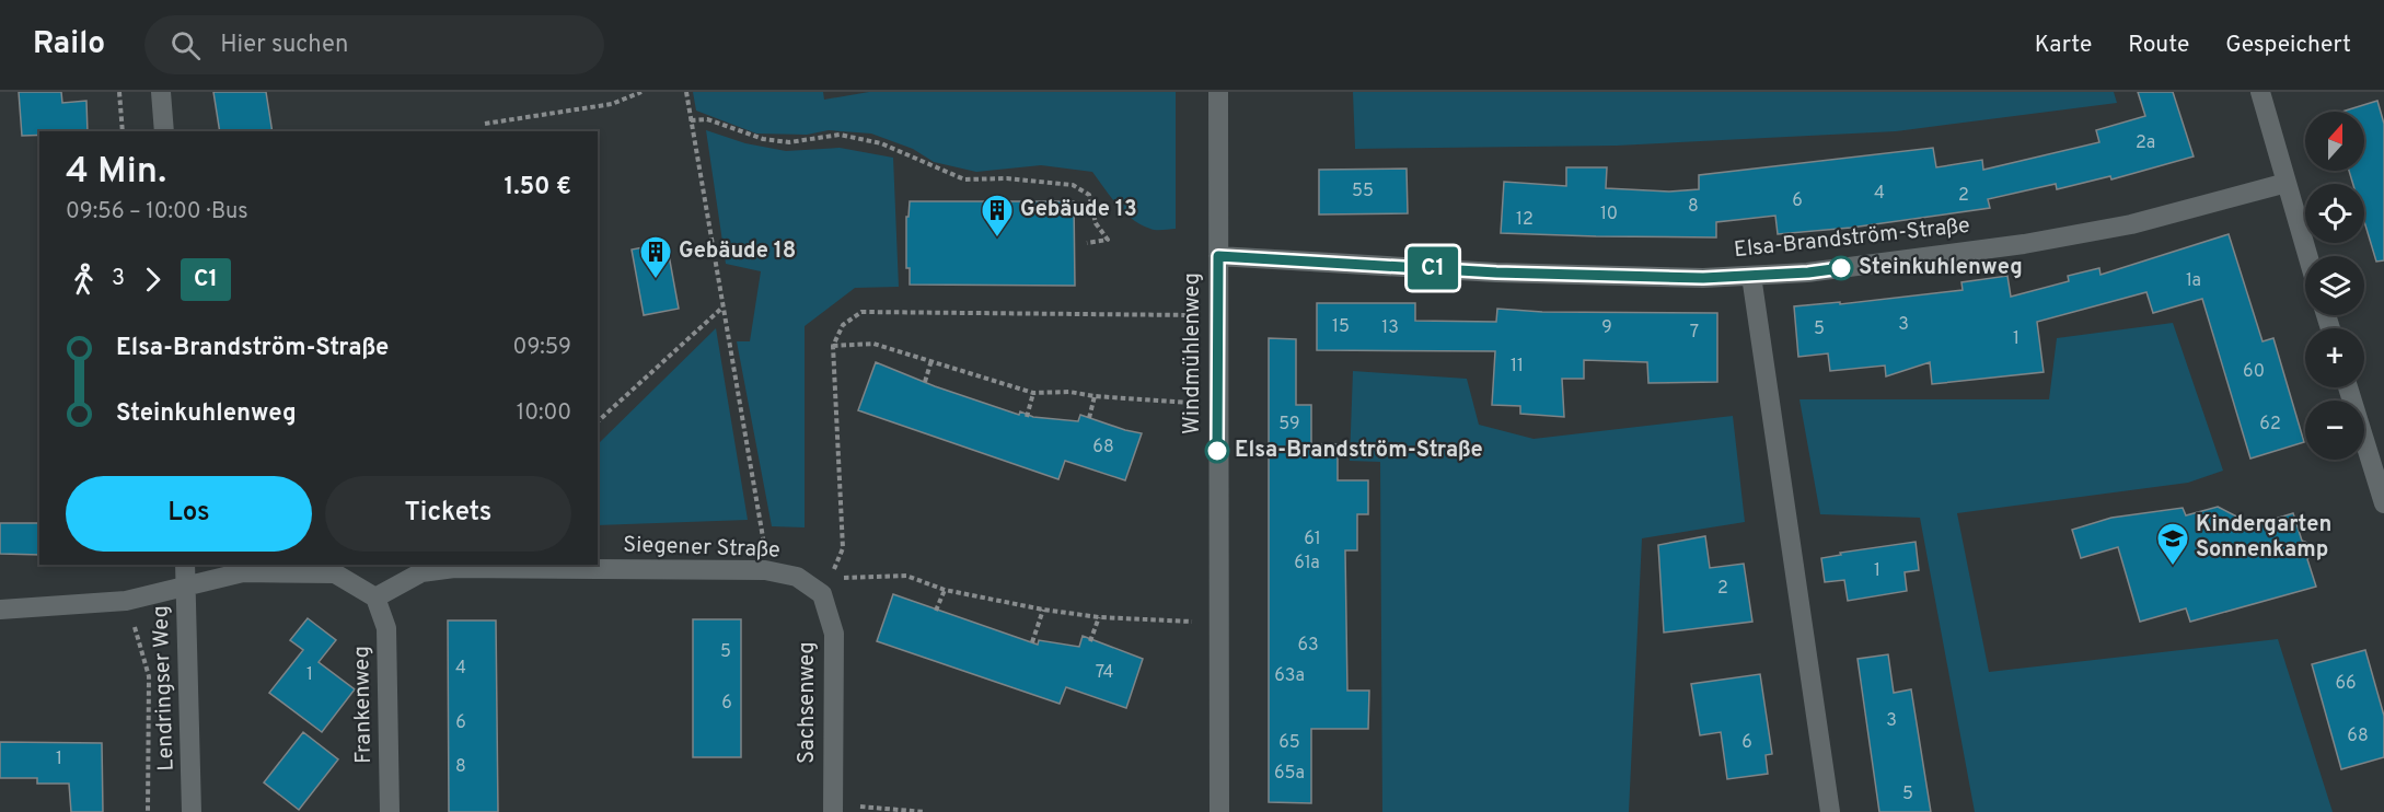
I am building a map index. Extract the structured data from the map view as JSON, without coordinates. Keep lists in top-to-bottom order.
{
  "streets": {
    "street": [
      "Elsa-Brandström-Straße",
      "Windmühlenweg",
      "Siegener Straße",
      "Lendringser Weg",
      "Sachsenweg",
      "Frankenweg"
    ]
  },
  "crossings": [
    ["Elsa-Brandström-Straße", "Windmühlenweg"],
    ["Siegener Straße", "Sachsenweg"],
    ["Siegener Straße", "Frankenweg"]
  ],
  "places": {
    "building": ["Gebäude 13", "Gebäude 18"],
    "other": ["Steinkuhlenweg", "Elsa-Brandström-Straße"],
    "school or university": ["Kindergarten Sonnenkamp"]
  },
  "lines": ["bus line C1"],
  "house_numbers": [
    "2a",
    "55",
    "4",
    "2",
    "6",
    "8",
    "10",
    "12",
    "1a",
    "3",
    "15",
    "13",
    "9",
    "5",
    "7",
    "1",
    "11",
    "60",
    "59",
    "62",
    "68",
    "61",
    "61a",
    "1",
    "2",
    "63",
    "5",
    "4",
    "74",
    "1",
    "63a",
    "66",
    "6",
    "3",
    "6",
    "68",
    "65",
    "6",
    "1",
    "8",
    "65a",
    "5"
  ],
  "north": "top",
  "page": {
    "header": "Railo",
    "search": "Hier suchen",
    "nav": ["Karte", "Route", "Gespeichert"],
    "on_map": "C1",
    "map_buttons": ["+", "−"],
    "heading": ["4 Min.", "09:56 – 10:00 · Bus", "1.50 €"],
    "legs": ["3", "C1"],
    "list": [
      {
        "name": "Elsa-Brandström-Straße",
        "value": "09:59"
      },
      {
        "name": "Steinkuhlenweg",
        "value": "10:00"
      }
    ],
    "buttons": ["Los", "Tickets"]
  }
}
